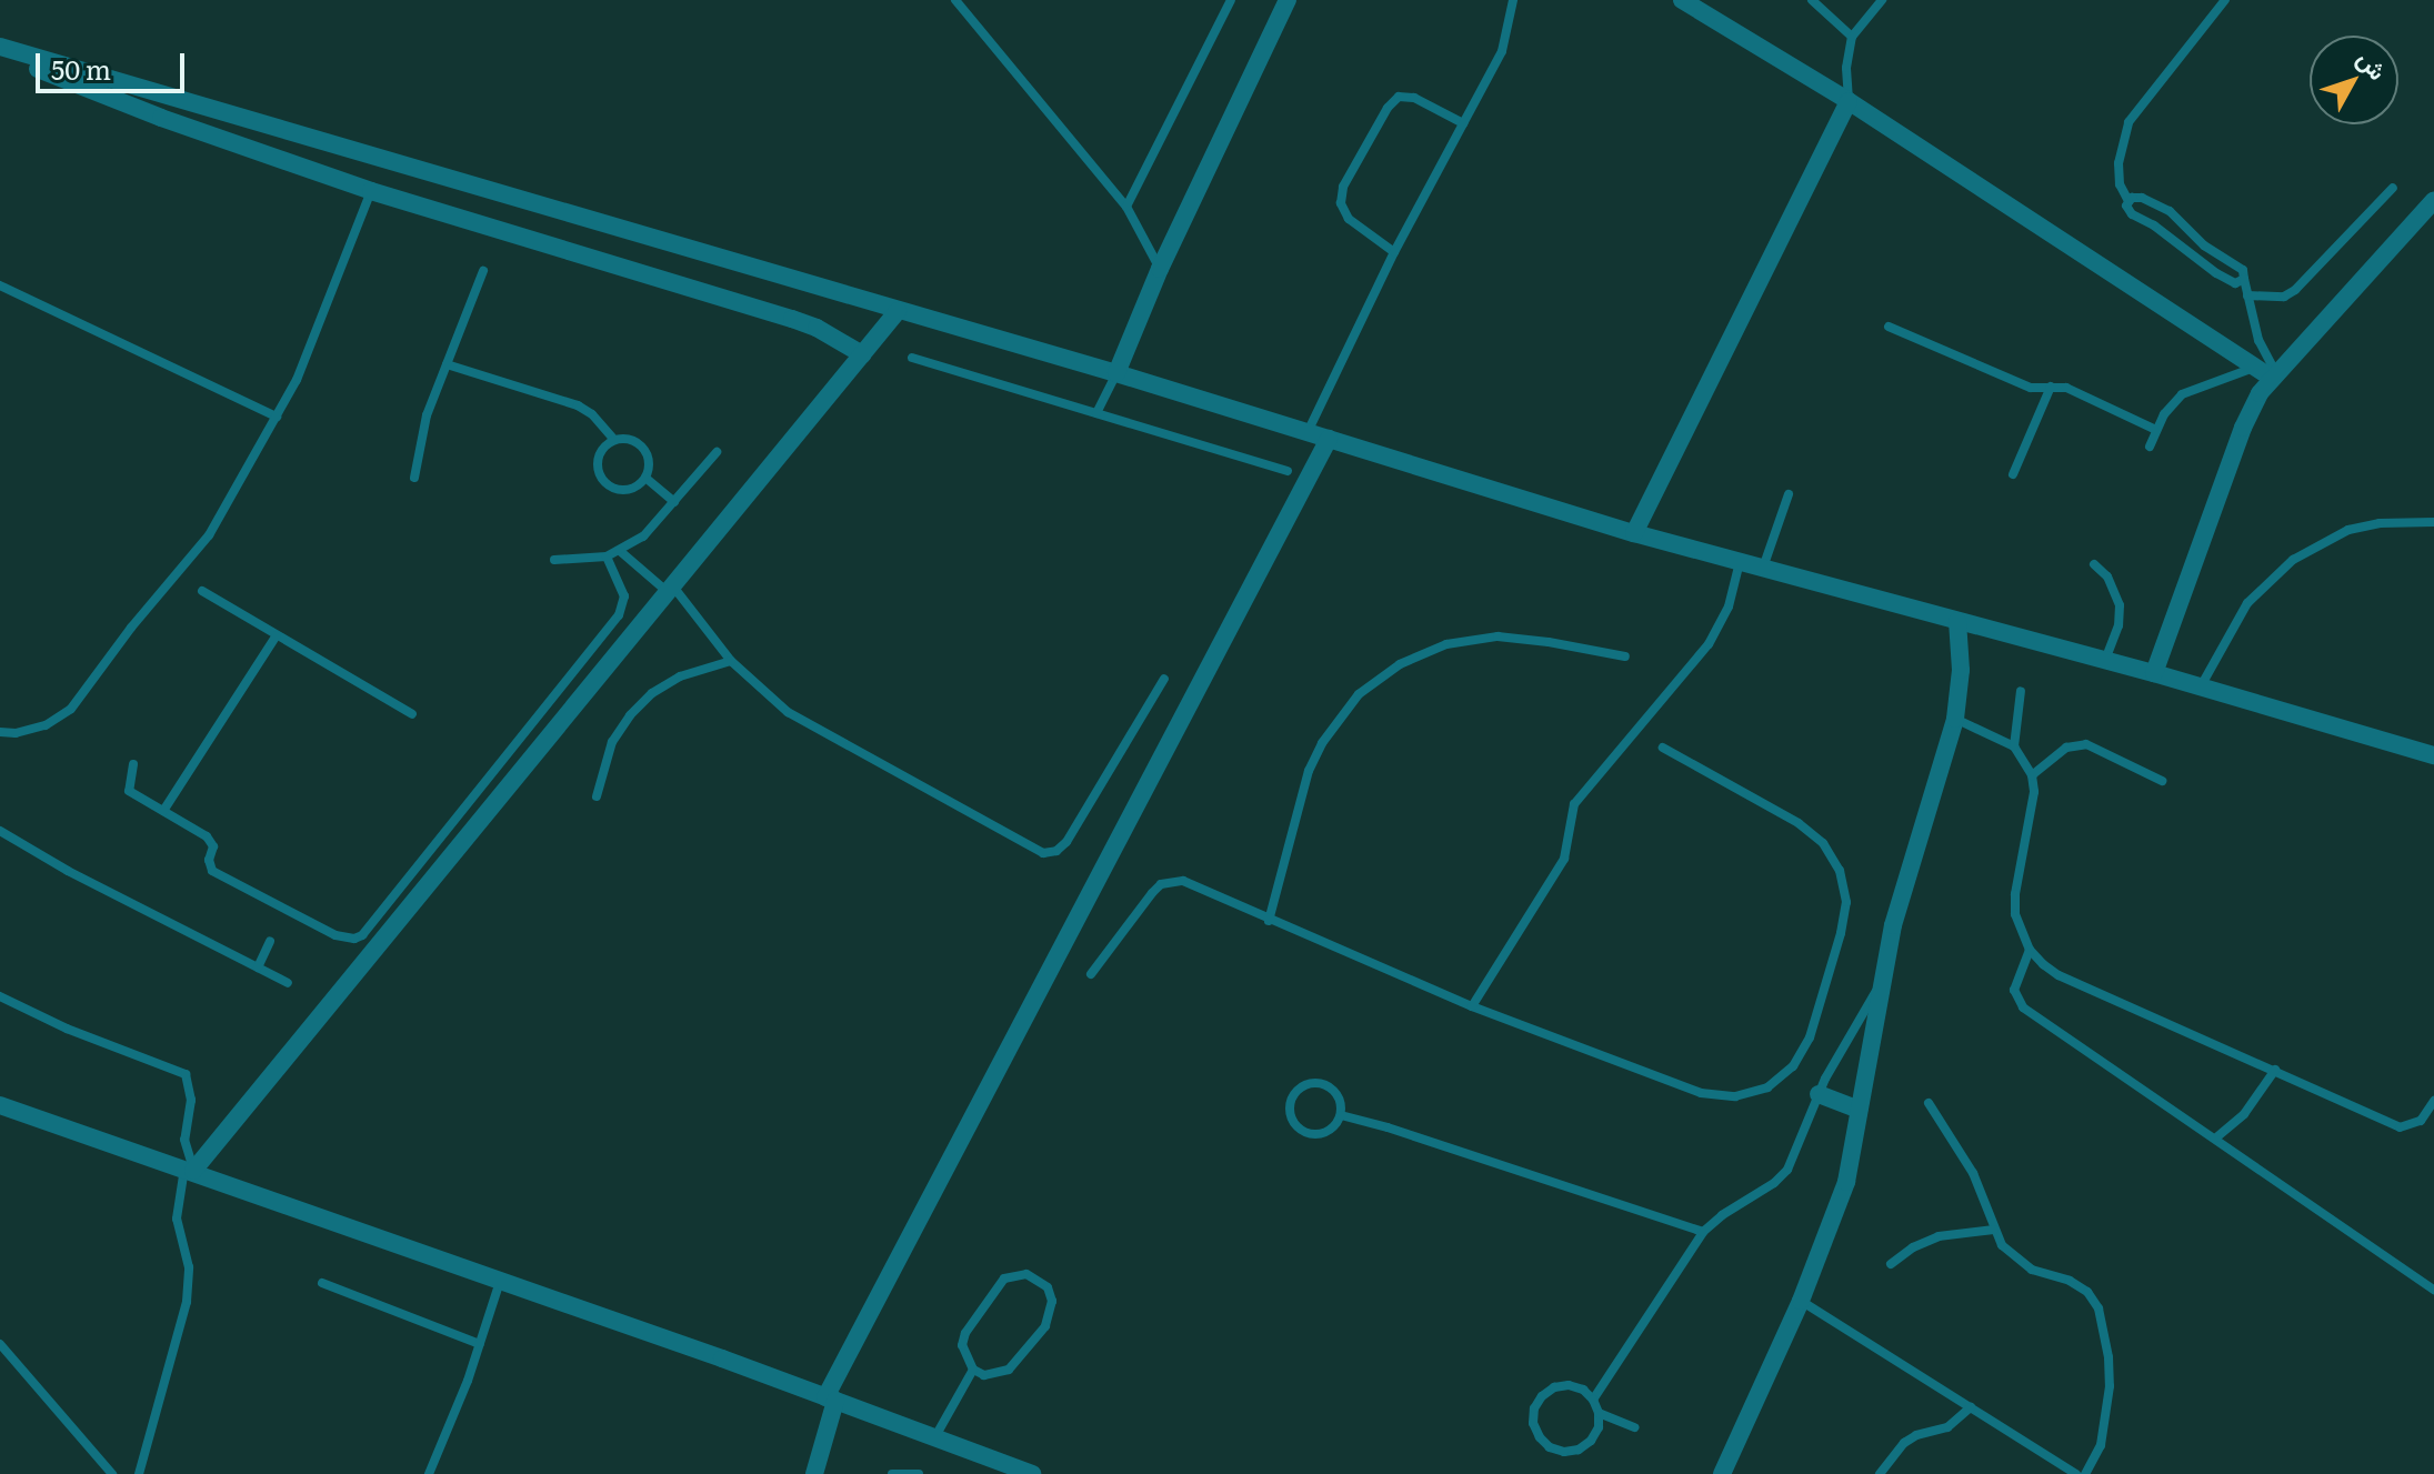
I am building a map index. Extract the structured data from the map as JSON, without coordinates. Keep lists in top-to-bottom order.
{
  "scale_bar": "50 m",
  "north": "top right"
}
